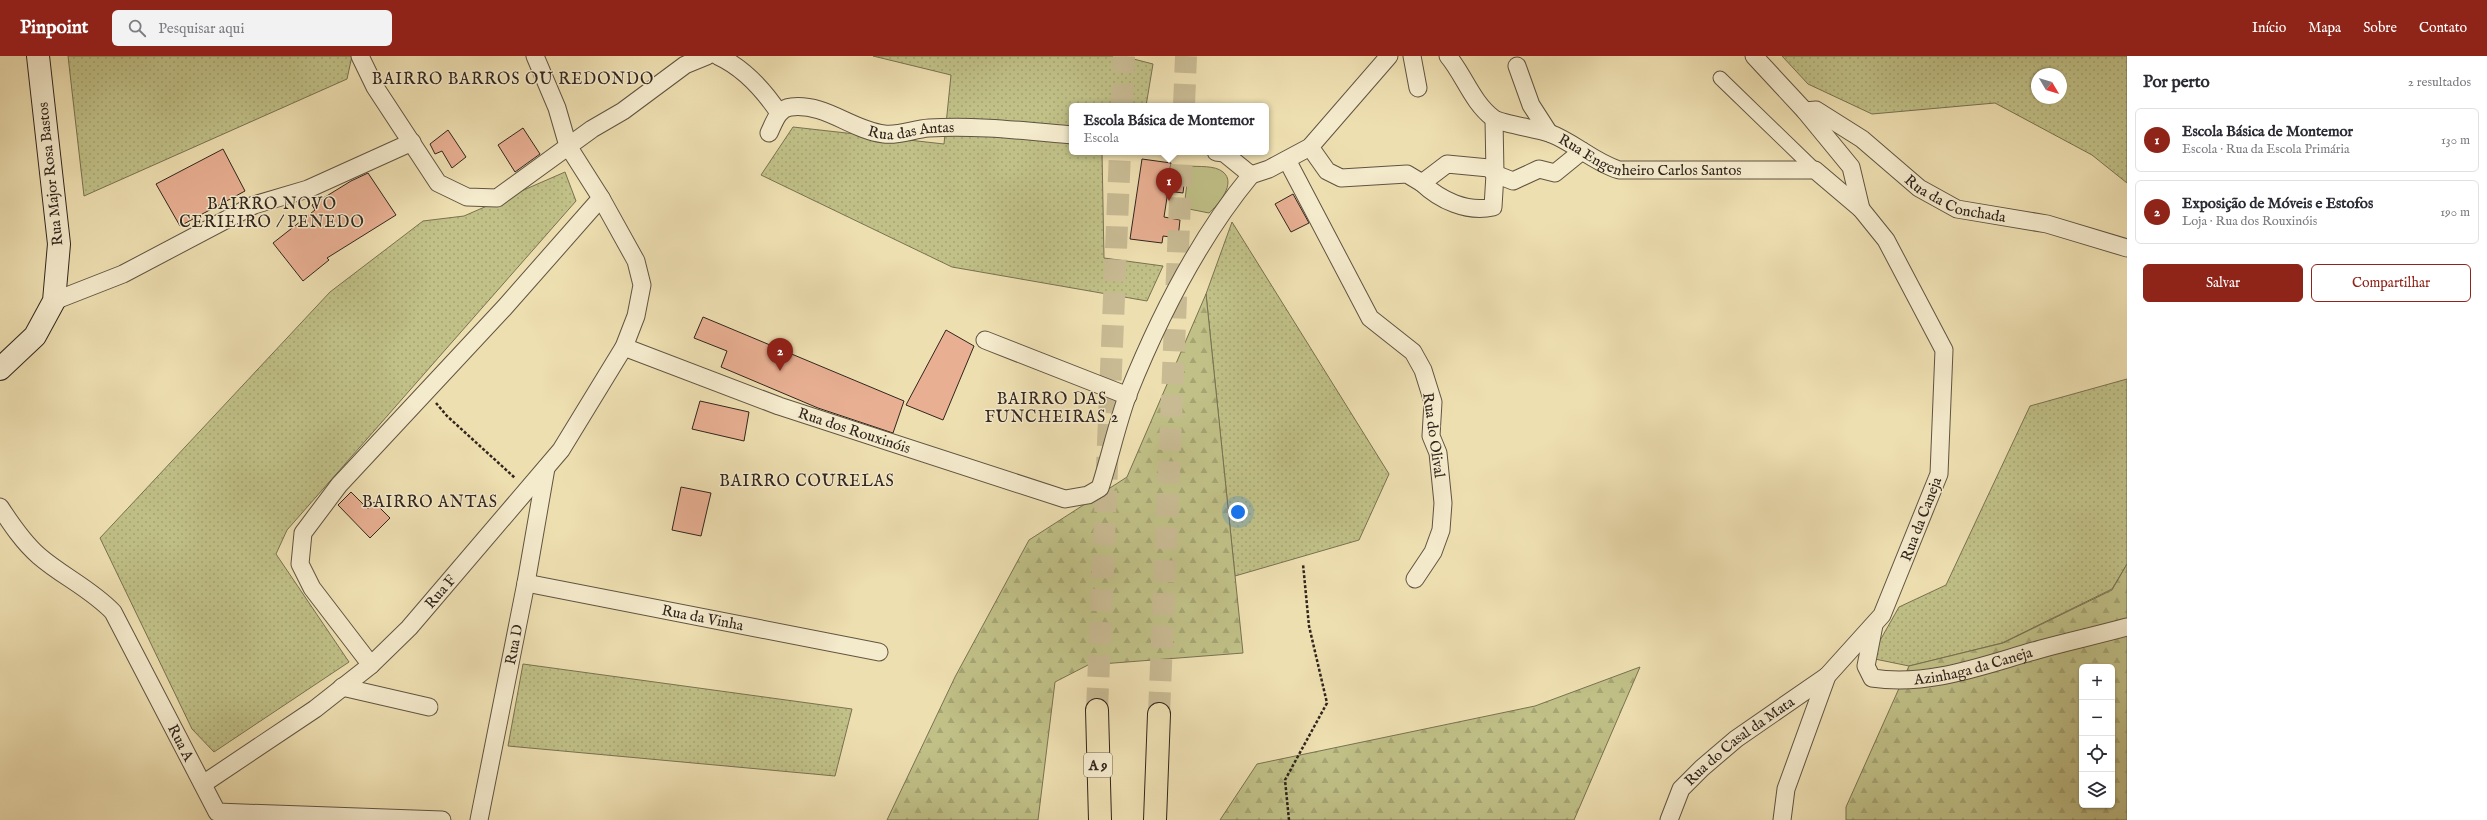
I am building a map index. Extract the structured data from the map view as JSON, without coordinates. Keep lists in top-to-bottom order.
{
  "streets": {
    "highway": ["A 9"],
    "main road": ["Rua Major Rosa Bastos"],
    "street": [
      "Rua das Antas",
      "Rua Engenheiro Carlos Santos",
      "Rua da Conchada",
      "Rua dos Rouxinóis",
      "Rua do Olival",
      "Rua da Caneja",
      "Rua F",
      "Rua da Vinha",
      "Rua D",
      "Azinhaga da Caneja",
      "Rua do Casal da Mata",
      "Rua A"
    ]
  },
  "crossings": [
    ["Rua dos Rouxinóis", "Rua F"],
    ["Rua da Caneja", "Azinhaga da Caneja"],
    ["Rua da Caneja", "Rua do Casal da Mata"],
    ["Rua F", "Rua D"],
    ["Rua F", "Rua A"],
    ["Rua da Vinha", "Rua D"]
  ],
  "districts": [
    "BAIRRO BARROS OU REDONDO",
    "BAIRRO NOVO CERIEIRO / PENEDO",
    "BAIRRO DAS FUNCHEIRAS 2",
    "BAIRRO COURELAS",
    "BAIRRO ANTAS"
  ],
  "north": "bottom right",
  "page": {
    "header": "Pinpoint",
    "search": "Pesquisar aqui",
    "nav": [
      "Início",
      "Mapa",
      "Sobre",
      "Contato"
    ],
    "heading": ["Por perto", "2 resultados"],
    "popup": ["Escola Básica de Montemor", "Escola"],
    "list": [
      {
        "mark": "1",
        "name": "Escola Básica de Montemor",
        "note": "Escola · Rua da Escola Primária",
        "value": "130 m"
      },
      {
        "mark": "2",
        "name": "Exposição de Móveis e Estofos",
        "note": "Loja · Rua dos Rouxinóis",
        "value": "190 m"
      }
    ],
    "pins": ["1", "2"],
    "buttons": ["Salvar", "Compartilhar"],
    "map_buttons": ["+", "−"]
  }
}
